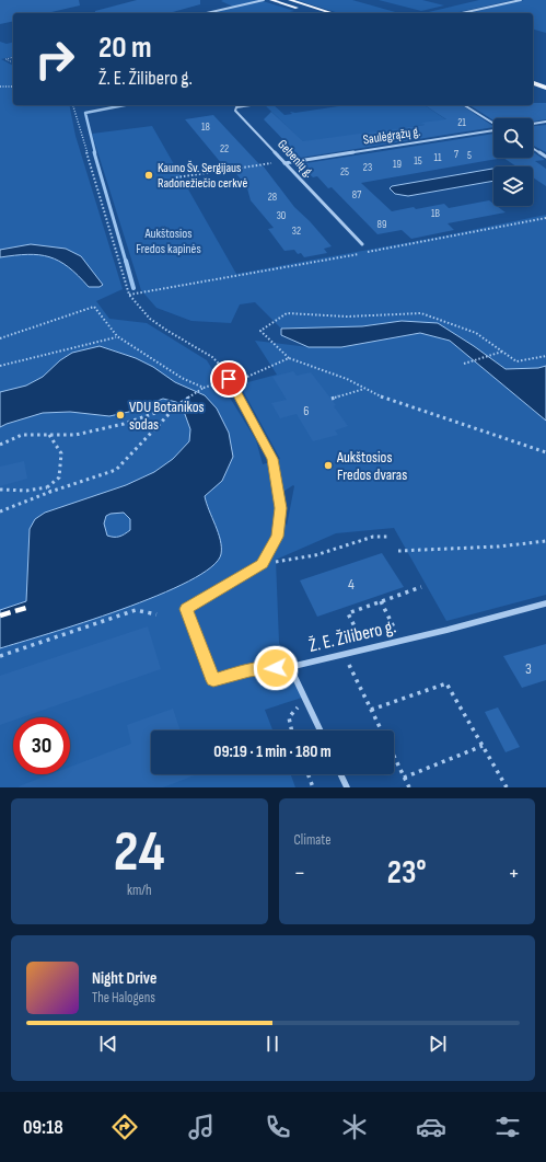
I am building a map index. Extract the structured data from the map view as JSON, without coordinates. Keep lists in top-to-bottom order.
{
  "streets": {
    "street": ["Saulėgrąžų g.", "Gebenių g.", "Ž. E. Žilibero g."]
  },
  "crossings": [
    ["Saulėgrąžų g.", "Gebenių g."]
  ],
  "parks": ["Aukštosios Fredos kapinės"],
  "places": ["Kauno Šv. Sergijaus Radonežiečio cerkvė", "VDU Botanikos sodas", "Aukštosios Fredos dvaras"],
  "house_numbers": [
    "21",
    "18",
    "22",
    "7",
    "5",
    "11",
    "15",
    "19",
    "23",
    "25",
    "87",
    "28",
    "1B",
    "30",
    "89",
    "32",
    "6",
    "4",
    "3"
  ],
  "page": {
    "turn": ["20 m", "Ž. E. Žilibero g."],
    "limit": "30",
    "trip": "09:19 · 1 min · 180 m",
    "tile": [
      ["24", "km/h"],
      "Climate"
    ],
    "heat": ["−", "23°", "+"],
    "song": ["Night Drive", "The Halogens"],
    "tabs": "09:18"
  }
}
